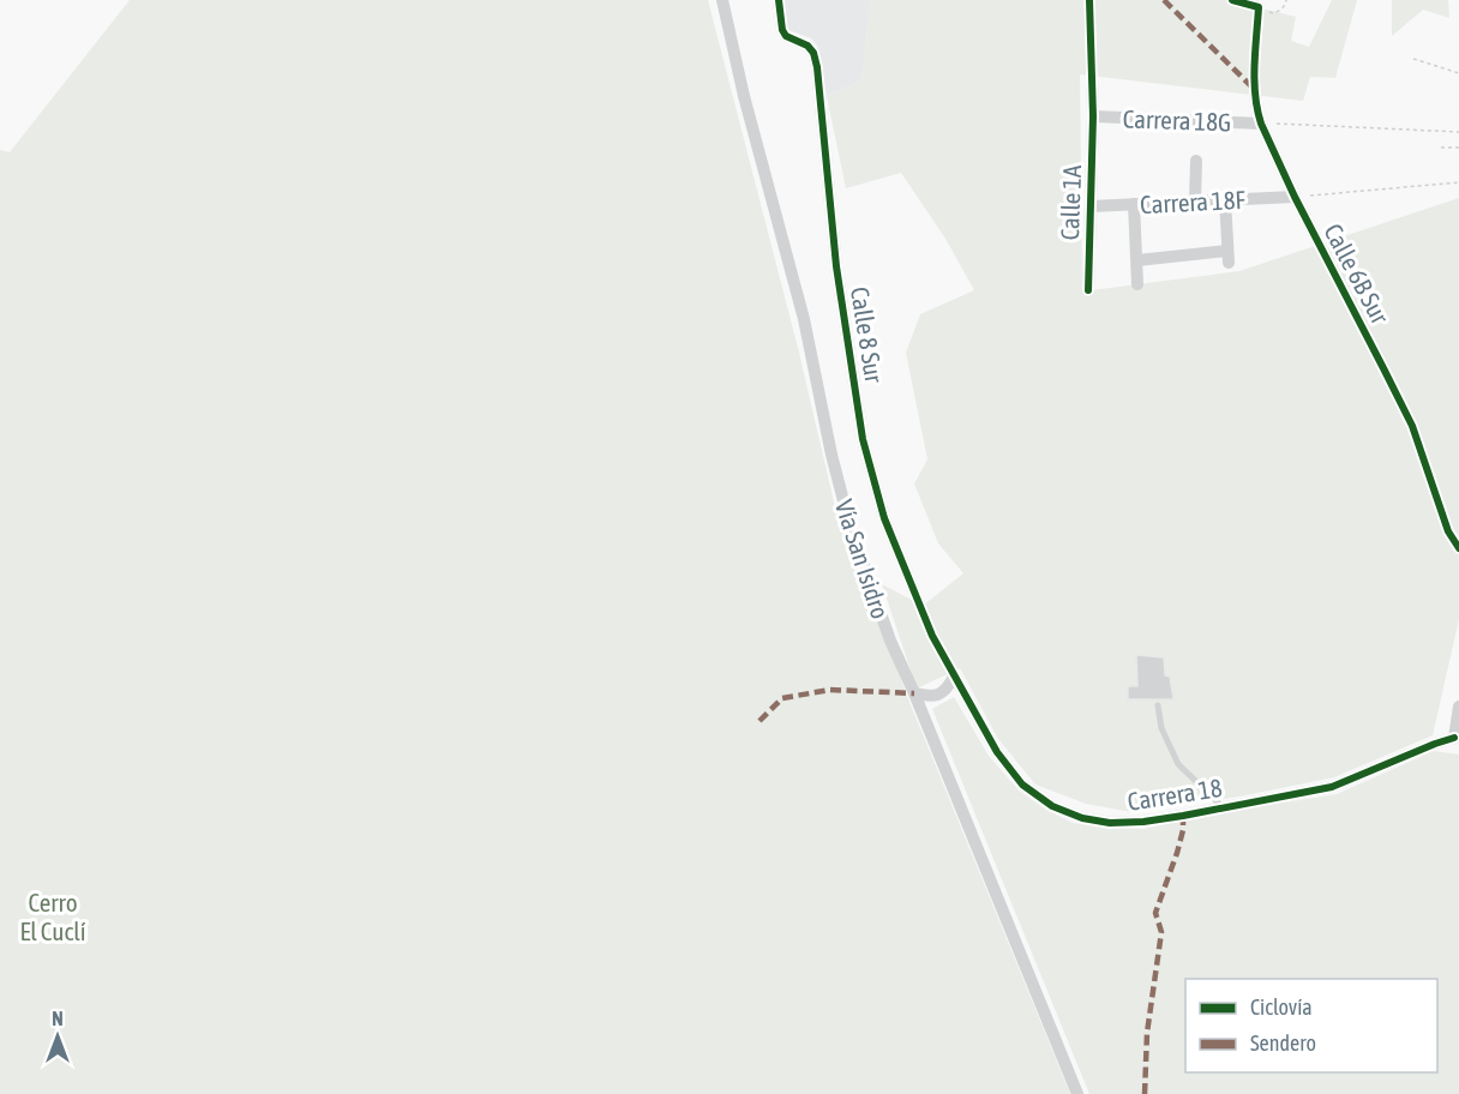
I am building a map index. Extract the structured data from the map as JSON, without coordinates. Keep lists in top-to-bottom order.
{
  "streets": {
    "street": [
      "Carrera 18G",
      "Carrera 18F",
      "Calle 1A",
      "Calle 6B Sur",
      "Calle 8 Sur",
      "Vía San Isidro",
      "Carrera 18"
    ]
  },
  "crossings": [
    ["Carrera 18G", "Calle 1A"],
    ["Carrera 18G", "Calle 6B Sur"],
    ["Carrera 18F", "Calle 1A"],
    ["Carrera 18F", "Calle 6B Sur"],
    ["Calle 8 Sur", "Carrera 18"]
  ],
  "parks": ["Cerro El Cuclí"],
  "legend": ["Ciclovía", "Sendero"],
  "north": "top"
}
